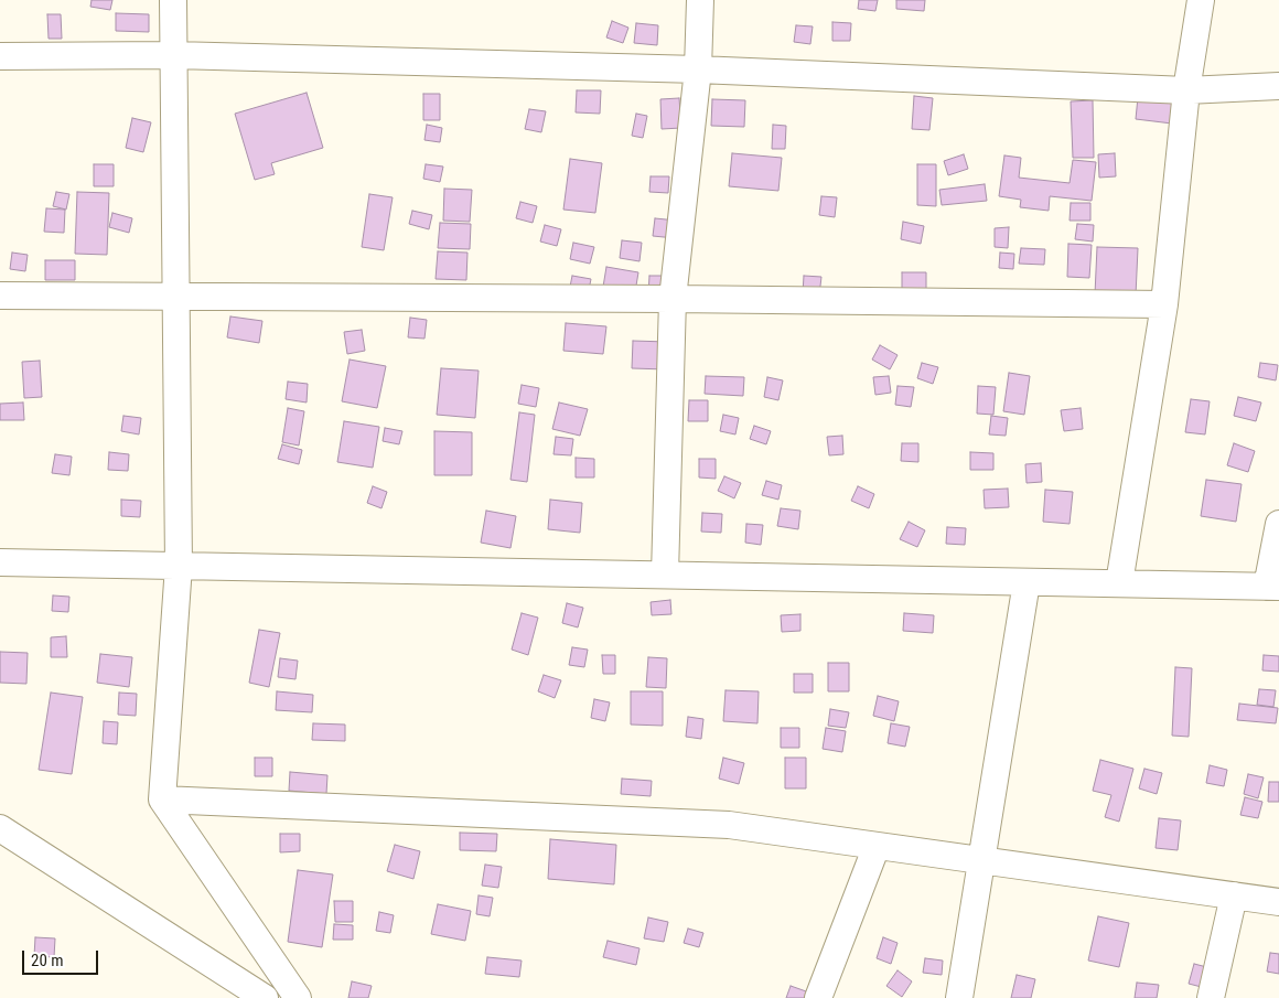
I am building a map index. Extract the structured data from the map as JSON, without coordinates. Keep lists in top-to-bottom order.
{
  "scale_bar": "20 m"
}
